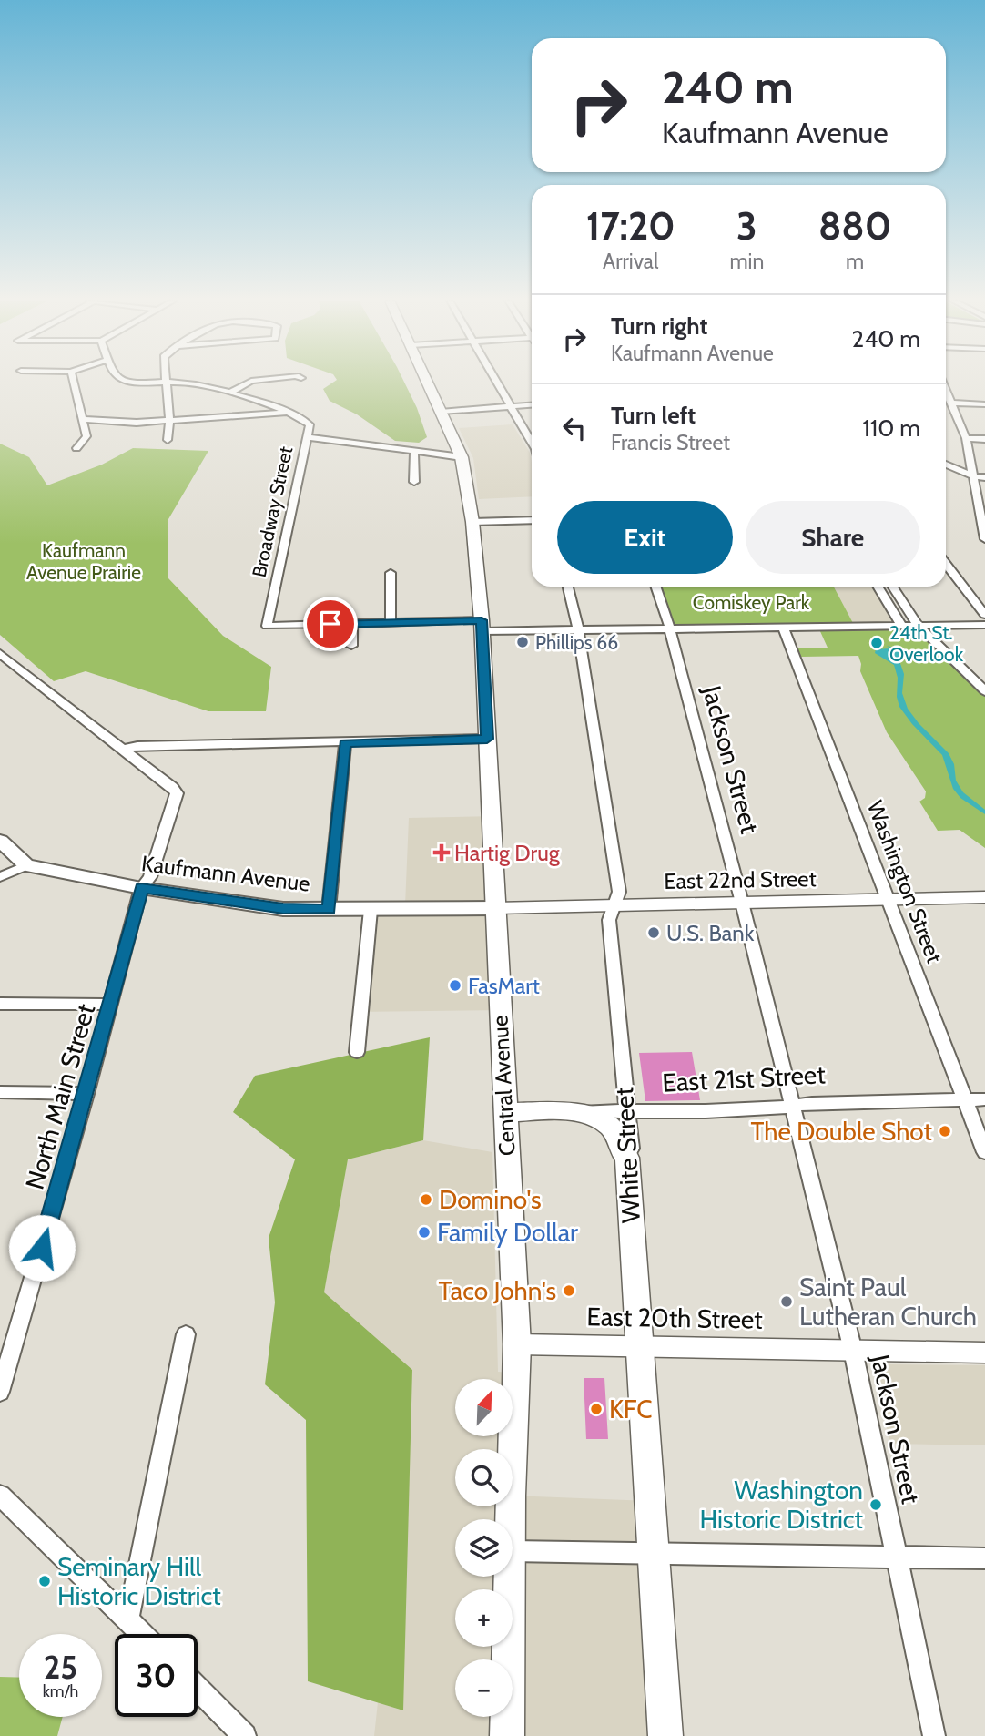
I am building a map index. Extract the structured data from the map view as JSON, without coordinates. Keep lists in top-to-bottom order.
{
  "streets": {
    "main road": [
      "Kaufmann Avenue",
      "East 21st Street",
      "Central Avenue",
      "White Street"
    ],
    "street": [
      "Broadway Street",
      "Jackson Street",
      "East 22nd Street",
      "Washington Street",
      "North Main Street",
      "East 20th Street"
    ]
  },
  "crossings": [
    ["Jackson Street", "East 22nd Street"],
    ["Jackson Street", "East 21st Street"],
    ["Jackson Street", "East 20th Street"],
    ["Kaufmann Avenue", "East 22nd Street"],
    ["Kaufmann Avenue", "Central Avenue"],
    ["Kaufmann Avenue", "North Main Street"],
    ["East 22nd Street", "Washington Street"],
    ["East 22nd Street", "Central Avenue"],
    ["East 22nd Street", "White Street"],
    ["Washington Street", "East 21st Street"],
    ["East 21st Street", "Central Avenue"],
    ["East 21st Street", "White Street"],
    ["Central Avenue", "East 20th Street"],
    ["White Street", "East 20th Street"]
  ],
  "parks": ["Kaufmann Avenue Prairie", "Comiskey Park"],
  "places": {
    "other": [
      "Phillips 66",
      "24th St. Overlook",
      "U.S. Bank",
      "FasMart",
      "The Double Shot",
      "Domino's",
      "Family Dollar",
      "Taco John's",
      "Saint Paul Lutheran Church",
      "KFC",
      "Washington Historic District",
      "Seminary Hill Historic District"
    ],
    "health": ["Hartig Drug"]
  },
  "north": "top right",
  "page": {
    "turn": ["240 m", "Kaufmann Avenue"],
    "eta": [
      "17:20",
      "Arrival",
      "3",
      "min",
      "880",
      "m"
    ],
    "list": [
      {
        "name": "Turn right",
        "note": "Kaufmann Avenue",
        "value": "240 m"
      },
      {
        "name": "Turn left",
        "note": "Francis Street",
        "value": "110 m"
      }
    ],
    "buttons": ["Exit", "Share"],
    "map_buttons": ["+", "−"],
    "speed": "25 km/h",
    "limit": "30"
  }
}
